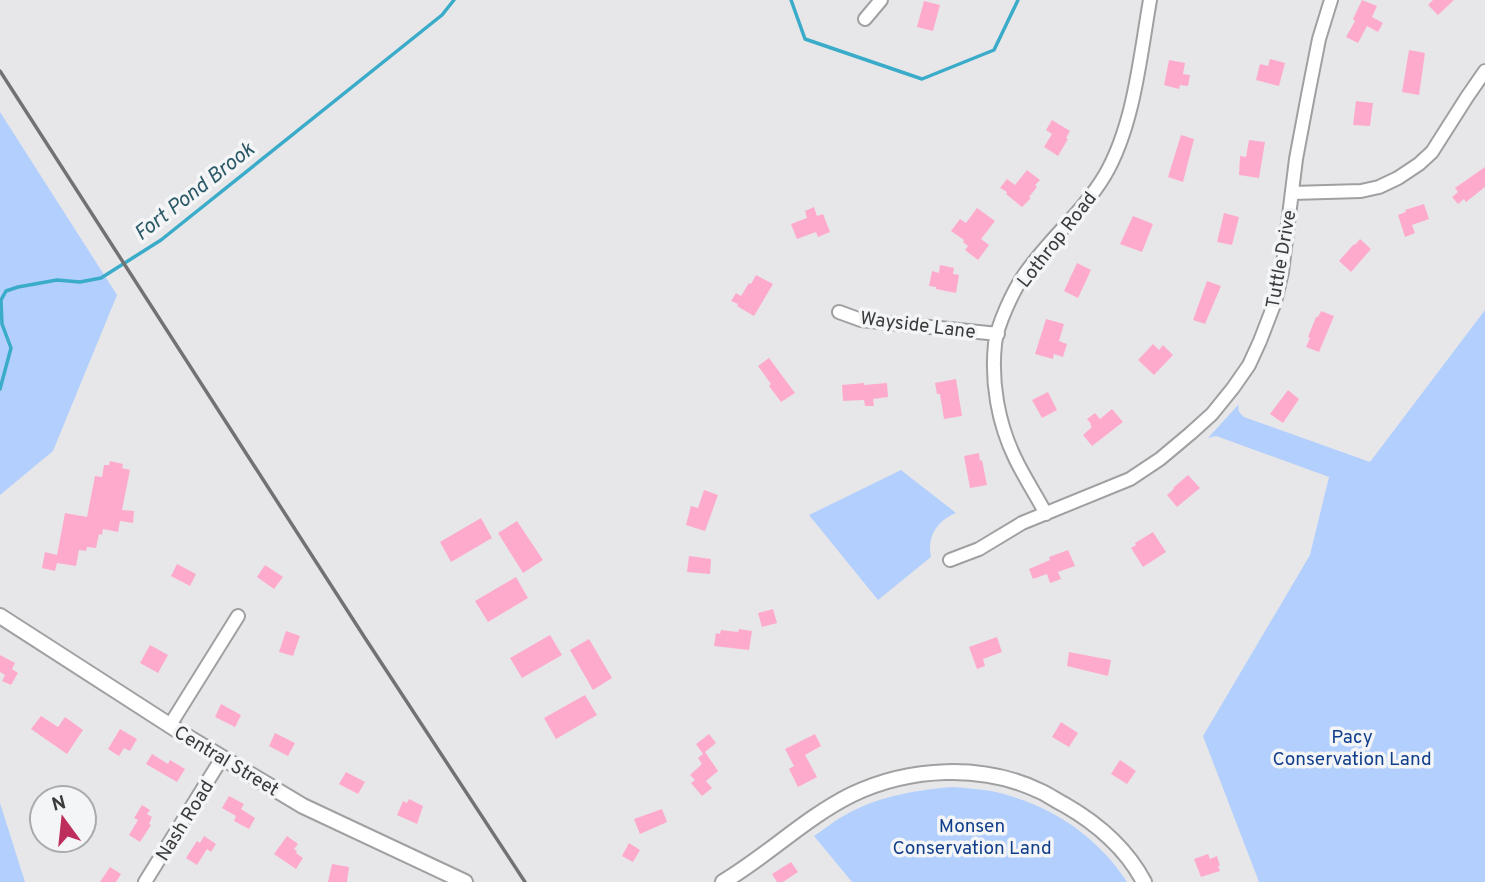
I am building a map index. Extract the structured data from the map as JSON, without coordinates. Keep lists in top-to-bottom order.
{
  "streets": {
    "street": [
      "Lothrop Road",
      "Tuttle Drive",
      "Wayside Lane",
      "Central Street",
      "Nash Road"
    ]
  },
  "crossings": [
    ["Lothrop Road", "Tuttle Drive"],
    ["Lothrop Road", "Wayside Lane"],
    ["Central Street", "Nash Road"]
  ],
  "water": ["Fort Pond Brook"],
  "parks": ["Pacy Conservation Land", "Monsen Conservation Land"],
  "north": "top"
}
